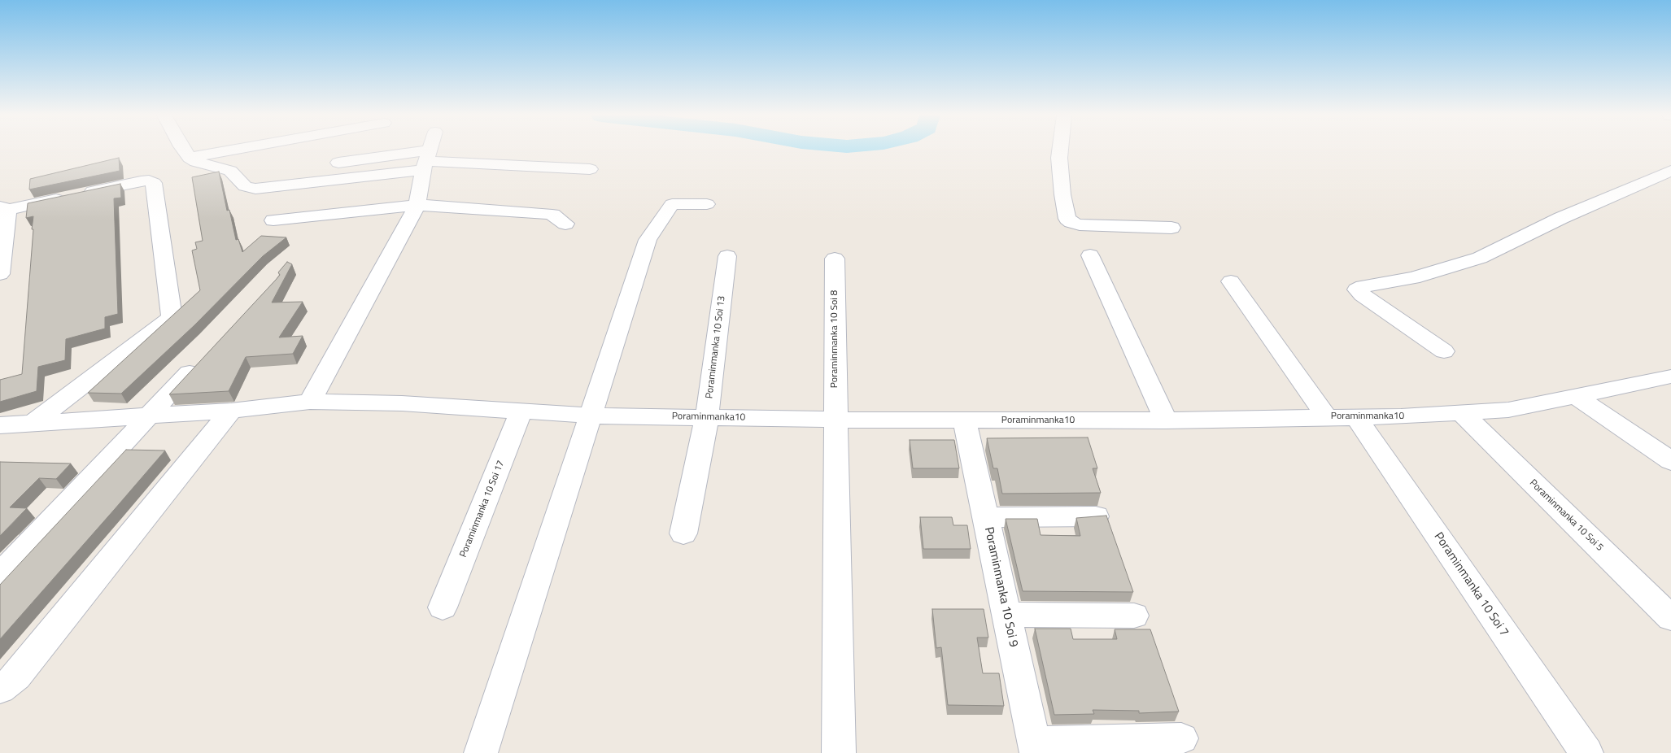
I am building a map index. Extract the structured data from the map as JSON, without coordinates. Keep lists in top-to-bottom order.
{
  "streets": {
    "street": [
      "Poraminmanka 10 Soi 8",
      "Poraminmanka 10 Soi 13",
      "Poraminmanka10",
      "Poraminmanka 10 Soi 17",
      "Poraminmanka 10 Soi 5",
      "Poraminmanka 10 Soi 7",
      "Poraminmanka 10 Soi 9"
    ]
  },
  "crossings": [
    ["Poraminmanka 10 Soi 8", "Poraminmanka10"],
    ["Poraminmanka 10 Soi 13", "Poraminmanka10"],
    ["Poraminmanka10", "Poraminmanka 10 Soi 17"],
    ["Poraminmanka10", "Poraminmanka 10 Soi 5"],
    ["Poraminmanka10", "Poraminmanka 10 Soi 7"],
    ["Poraminmanka10", "Poraminmanka 10 Soi 9"]
  ]
}
